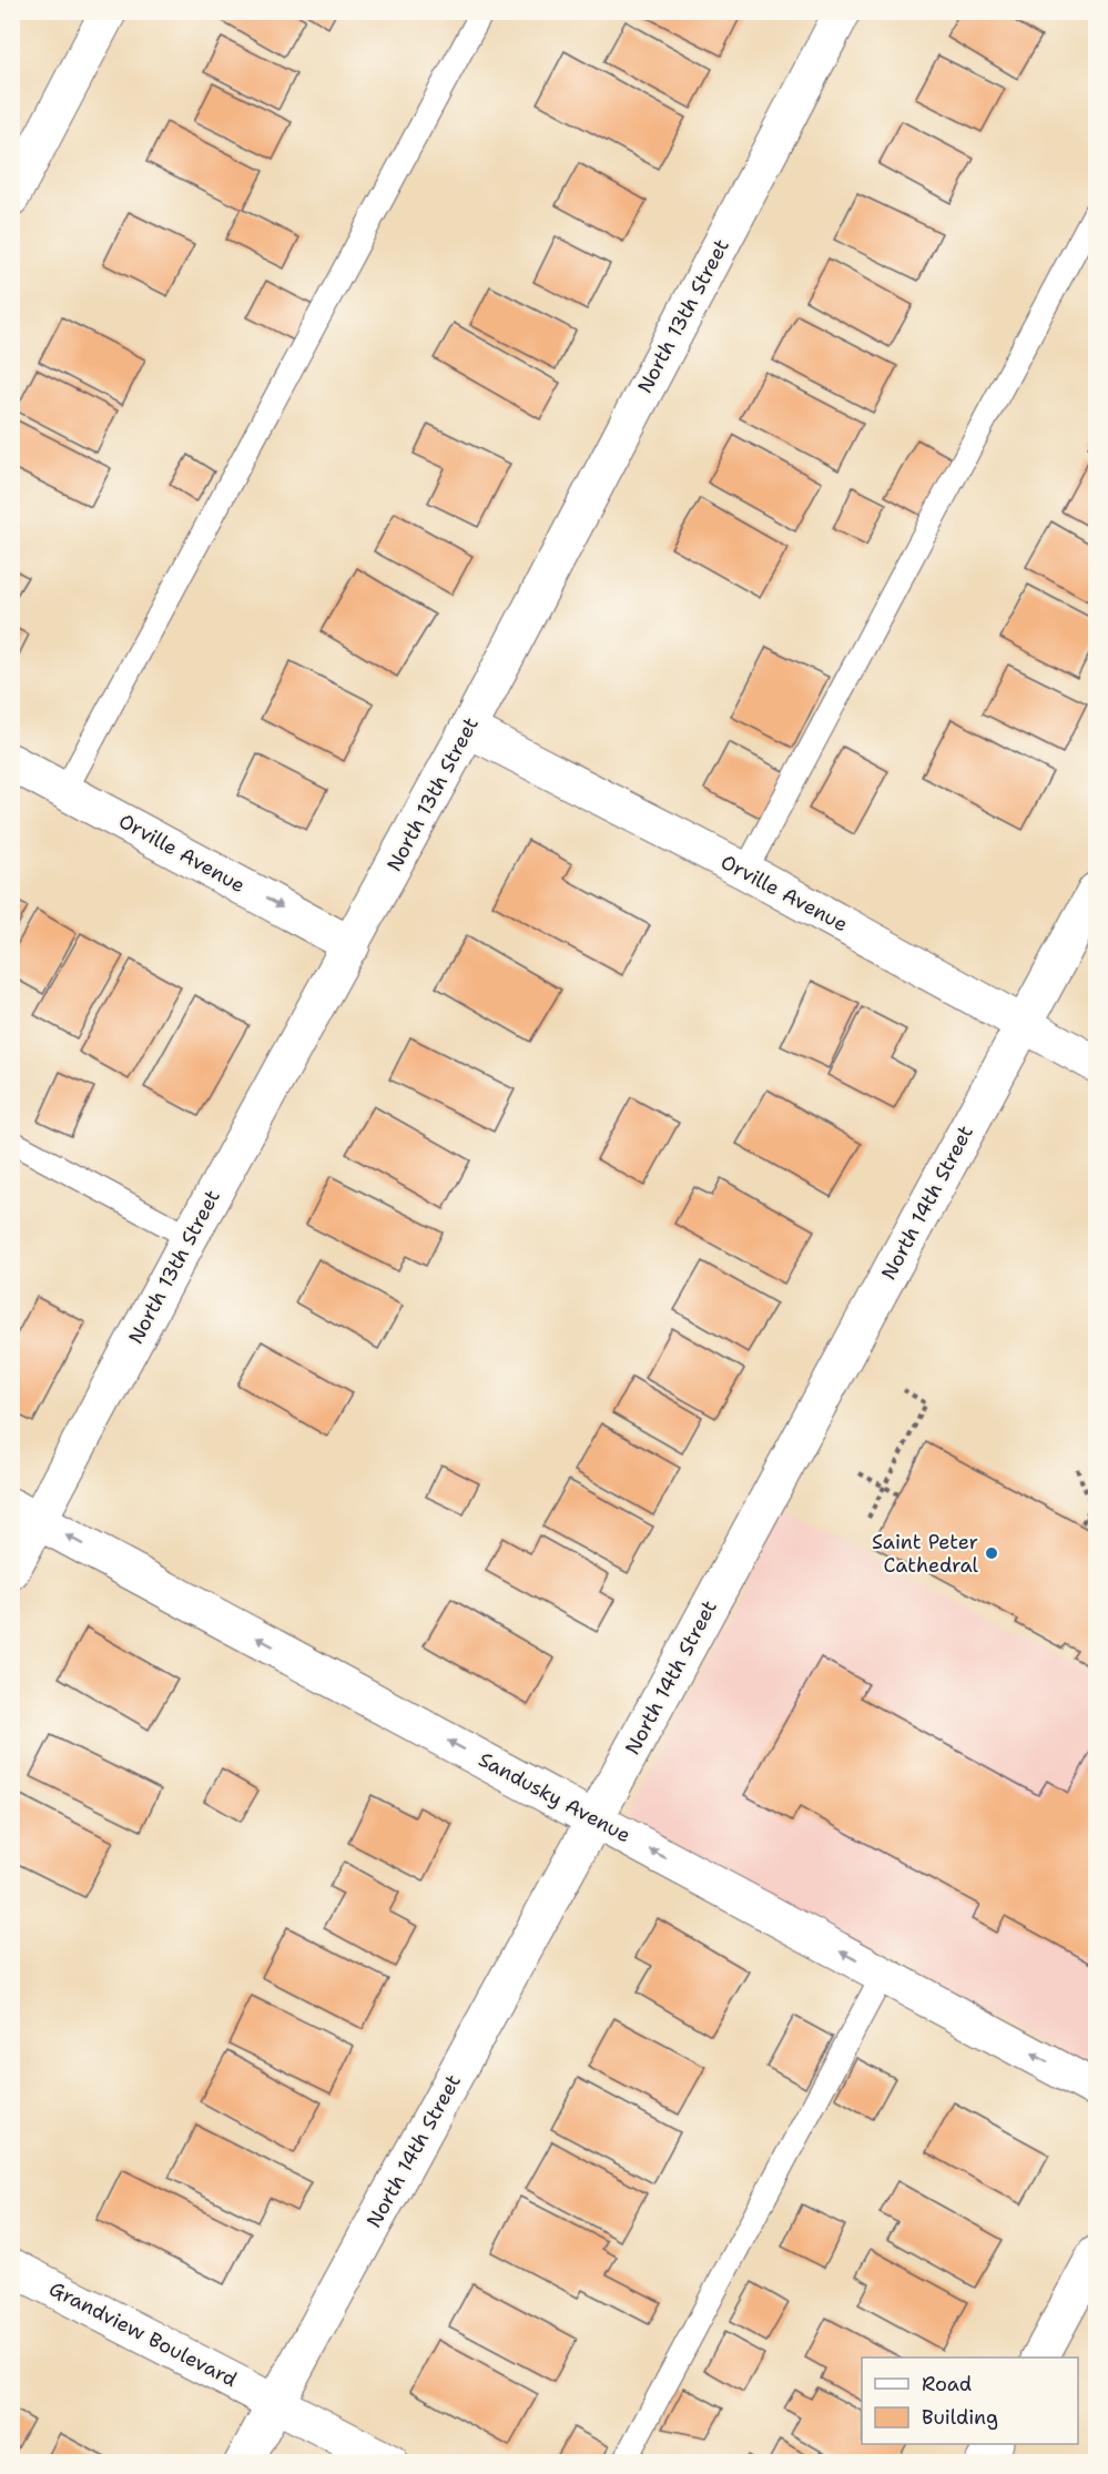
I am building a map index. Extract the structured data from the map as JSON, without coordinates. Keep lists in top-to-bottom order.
{
  "streets": {
    "street": [
      "North 13th Street",
      "Orville Avenue",
      "North 14th Street",
      "Sandusky Avenue",
      "Grandview Boulevard"
    ]
  },
  "crossings": [
    ["North 13th Street", "Orville Avenue"],
    ["North 13th Street", "Sandusky Avenue"],
    ["Orville Avenue", "North 14th Street"],
    ["North 14th Street", "Sandusky Avenue"],
    ["North 14th Street", "Grandview Boulevard"]
  ],
  "one_way": ["Sandusky Avenue"],
  "places": ["Saint Peter Cathedral"],
  "legend": ["Road", "Building"]
}
